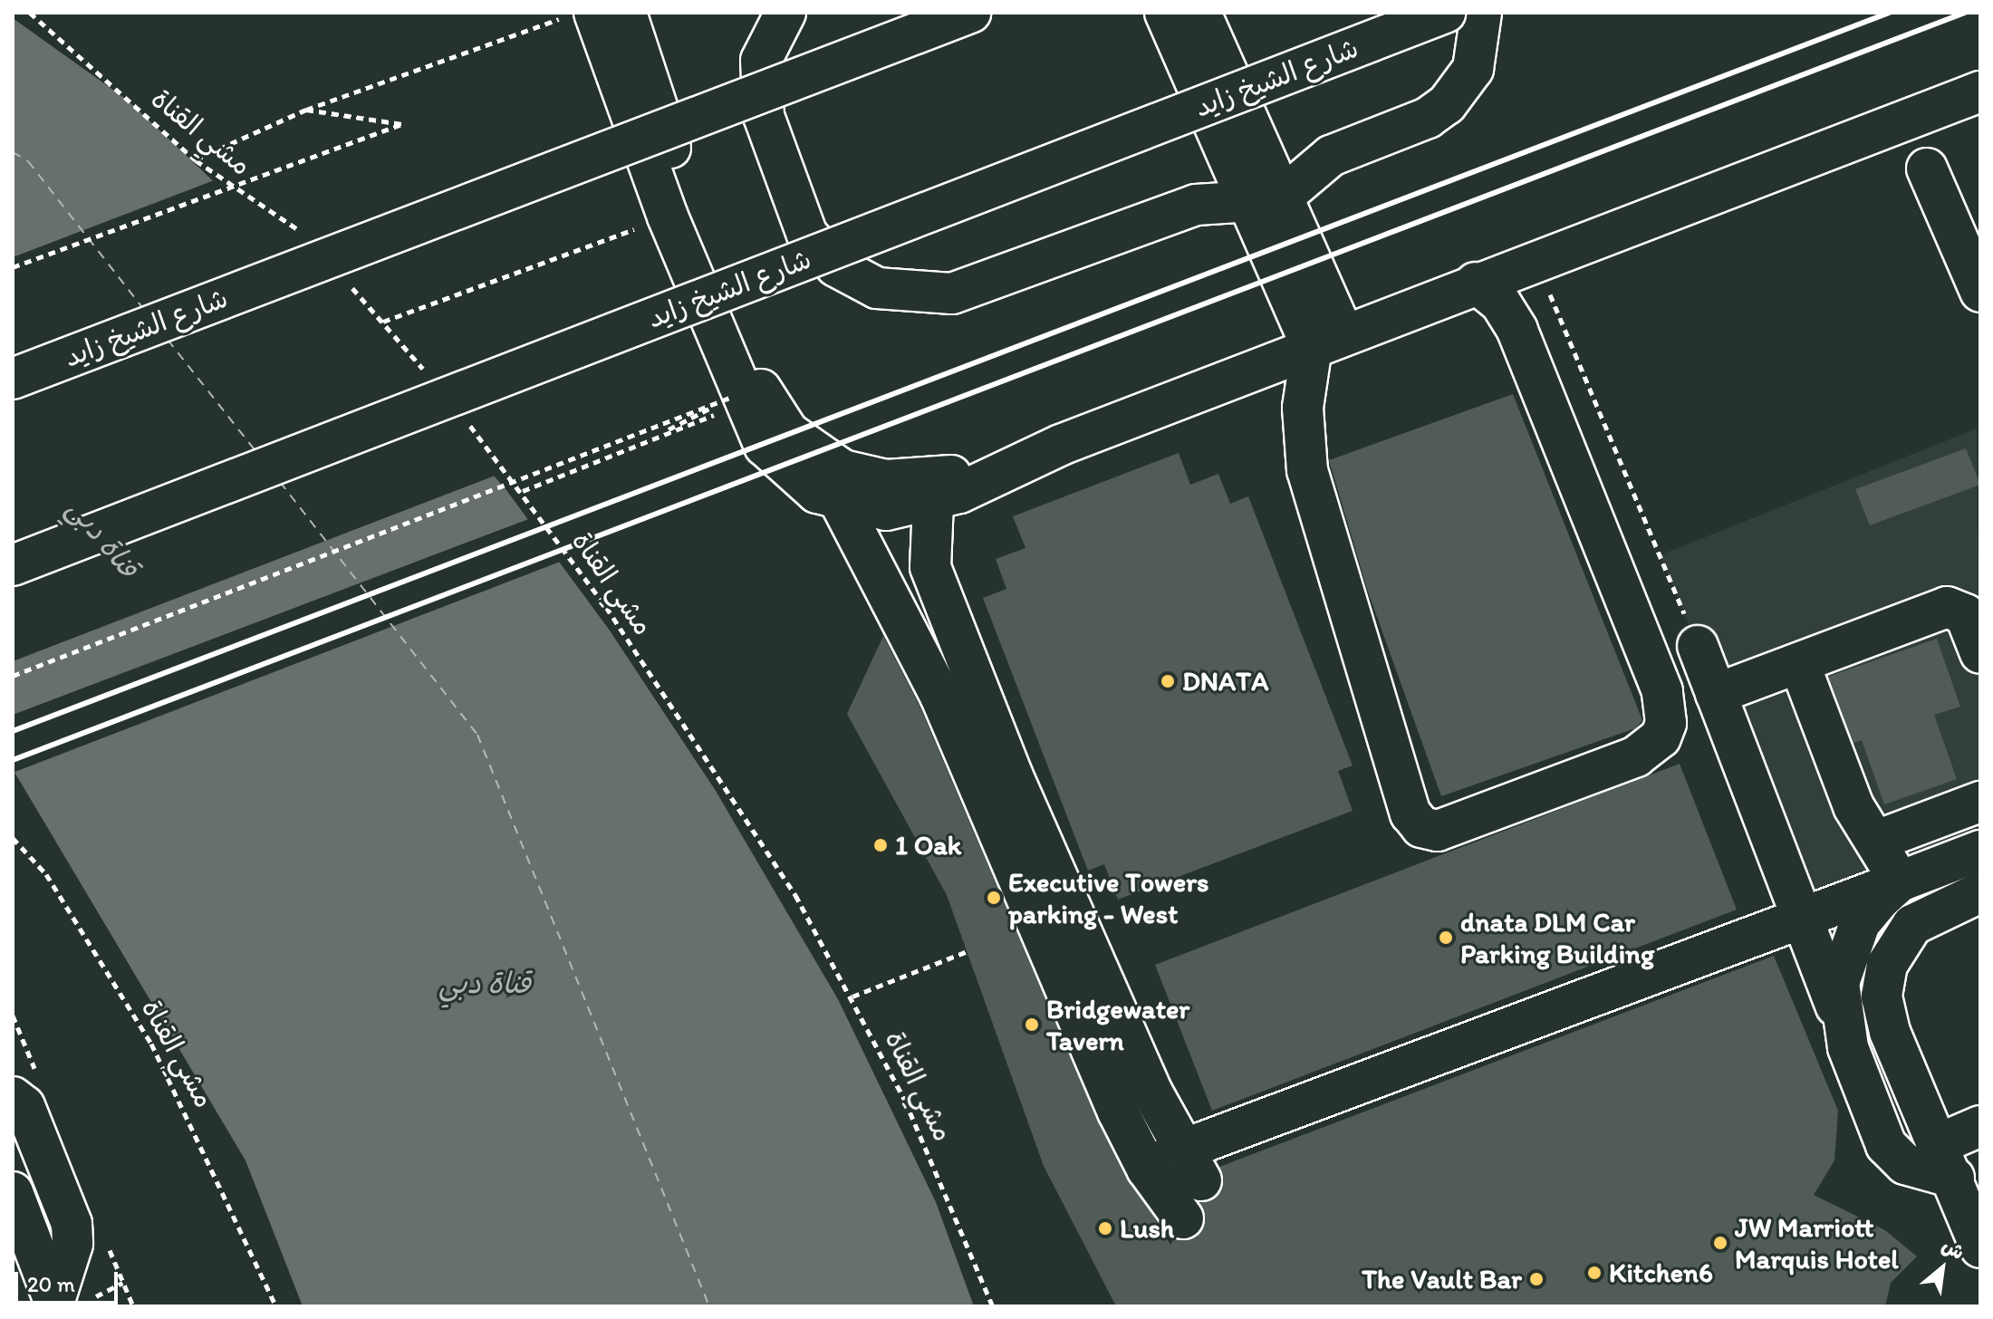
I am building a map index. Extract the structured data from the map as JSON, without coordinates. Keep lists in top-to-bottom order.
{
  "streets": {
    "main road": ["شارع الشيخ زايد"],
    "path": ["مشي القناة"]
  },
  "water": ["قناة دبي"],
  "places": [
    "DNATA",
    "1 Oak",
    "Executive Towers parking - West",
    "dnata DLM Car Parking Building",
    "Bridgewater Tavern",
    "Lush",
    "JW Marriott Marquis Hotel",
    "Kitchen6",
    "The Vault Bar"
  ],
  "scale_bar": "20 m",
  "north": "top right"
}
